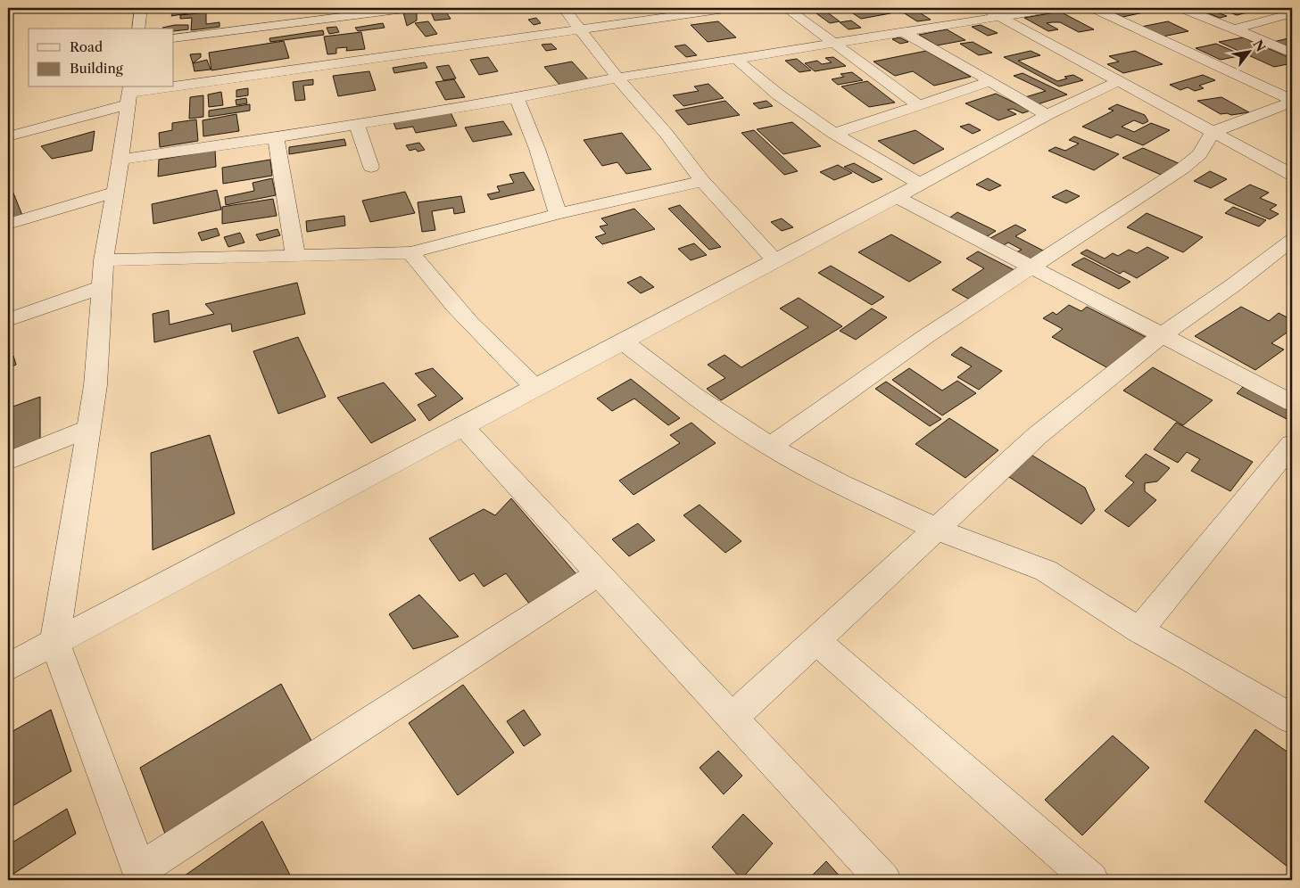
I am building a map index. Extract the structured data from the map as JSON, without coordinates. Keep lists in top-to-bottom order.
{
  "legend": ["Road", "Building"],
  "north": "top right"
}
